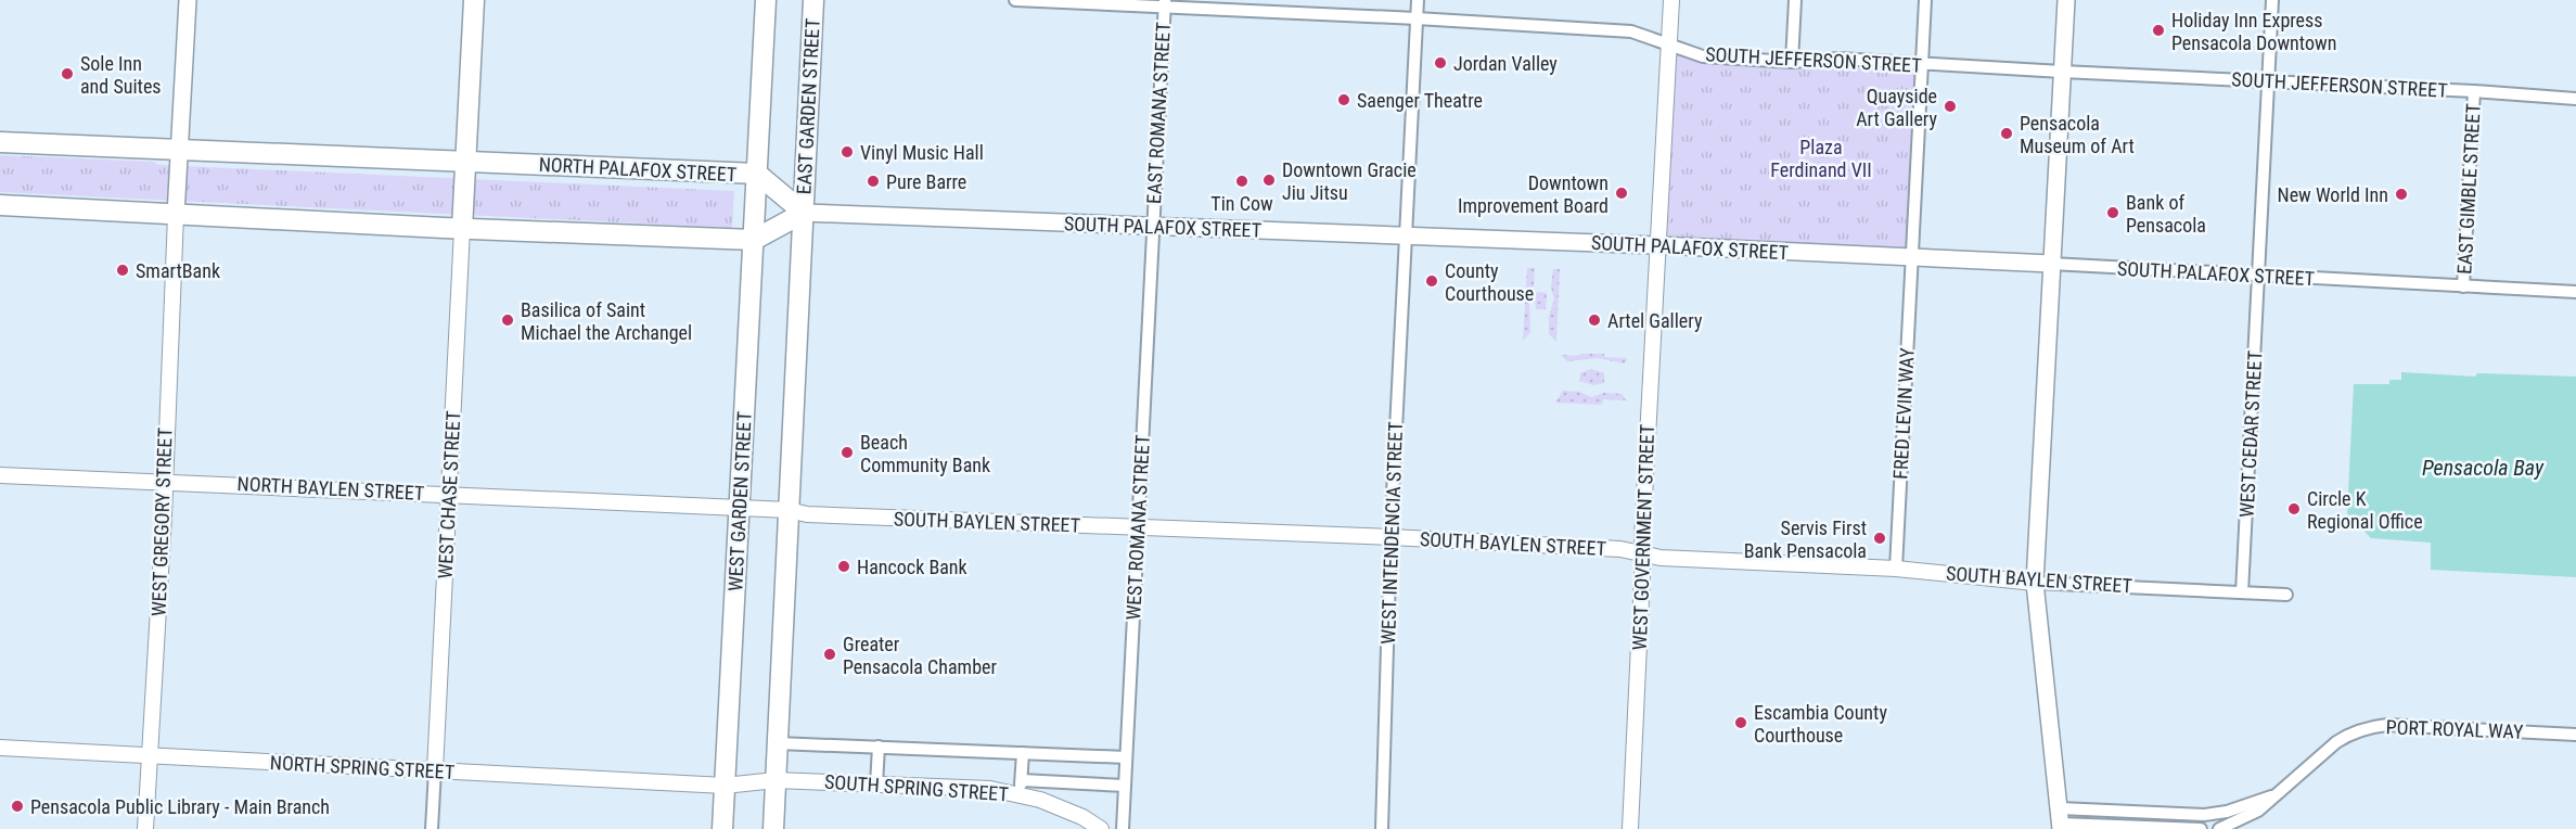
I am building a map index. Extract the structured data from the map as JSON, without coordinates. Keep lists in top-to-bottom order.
{
  "streets": {
    "main road": [
      "EAST GARDEN STREET",
      "NORTH PALAFOX STREET",
      "SOUTH PALAFOX STREET",
      "WEST CHASE STREET",
      "WEST GARDEN STREET"
    ],
    "street": [
      "SOUTH JEFFERSON STREET",
      "EAST ROMANA STREET",
      "EAST GIMBLE STREET",
      "FRED LEVIN WAY",
      "WEST CEDAR STREET",
      "NORTH BAYLEN STREET",
      "WEST GREGORY STREET",
      "SOUTH BAYLEN STREET",
      "WEST ROMANA STREET",
      "WEST INTENDENCIA STREET",
      "WEST GOVERNMENT STREET",
      "PORT ROYAL WAY",
      "NORTH SPRING STREET",
      "SOUTH SPRING STREET"
    ]
  },
  "crossings": [
    ["SOUTH JEFFERSON STREET", "EAST ROMANA STREET"],
    ["SOUTH JEFFERSON STREET", "EAST GIMBLE STREET"],
    ["SOUTH JEFFERSON STREET", "FRED LEVIN WAY"],
    ["SOUTH JEFFERSON STREET", "WEST CEDAR STREET"],
    ["SOUTH JEFFERSON STREET", "WEST INTENDENCIA STREET"],
    ["SOUTH JEFFERSON STREET", "WEST GOVERNMENT STREET"],
    ["EAST GARDEN STREET", "NORTH PALAFOX STREET"],
    ["EAST GARDEN STREET", "SOUTH PALAFOX STREET"],
    ["EAST ROMANA STREET", "SOUTH PALAFOX STREET"],
    ["EAST ROMANA STREET", "WEST ROMANA STREET"],
    ["NORTH PALAFOX STREET", "SOUTH PALAFOX STREET"],
    ["NORTH PALAFOX STREET", "WEST CHASE STREET"],
    ["NORTH PALAFOX STREET", "WEST GARDEN STREET"],
    ["EAST GIMBLE STREET", "SOUTH PALAFOX STREET"],
    ["SOUTH PALAFOX STREET", "FRED LEVIN WAY"],
    ["SOUTH PALAFOX STREET", "WEST CEDAR STREET"],
    ["SOUTH PALAFOX STREET", "WEST ROMANA STREET"],
    ["SOUTH PALAFOX STREET", "WEST INTENDENCIA STREET"],
    ["SOUTH PALAFOX STREET", "WEST GOVERNMENT STREET"],
    ["FRED LEVIN WAY", "SOUTH BAYLEN STREET"],
    ["WEST CEDAR STREET", "SOUTH BAYLEN STREET"],
    ["NORTH BAYLEN STREET", "WEST CHASE STREET"],
    ["NORTH BAYLEN STREET", "WEST GARDEN STREET"],
    ["NORTH BAYLEN STREET", "WEST GREGORY STREET"],
    ["NORTH BAYLEN STREET", "SOUTH BAYLEN STREET"],
    ["WEST CHASE STREET", "NORTH SPRING STREET"],
    ["WEST GARDEN STREET", "SOUTH BAYLEN STREET"],
    ["WEST GARDEN STREET", "NORTH SPRING STREET"],
    ["WEST GARDEN STREET", "SOUTH SPRING STREET"],
    ["WEST GREGORY STREET", "NORTH SPRING STREET"],
    ["SOUTH BAYLEN STREET", "WEST ROMANA STREET"],
    ["SOUTH BAYLEN STREET", "WEST INTENDENCIA STREET"],
    ["SOUTH BAYLEN STREET", "WEST GOVERNMENT STREET"],
    ["WEST ROMANA STREET", "SOUTH SPRING STREET"],
    ["NORTH SPRING STREET", "SOUTH SPRING STREET"]
  ],
  "water": ["Pensacola Bay"],
  "parks": ["Plaza Ferdinand VII"],
  "places": [
    "Holiday Inn Express Pensacola Downtown",
    "Jordan Valley",
    "Sole Inn and Suites",
    "Saenger Theatre",
    "Quayside Art Gallery",
    "Pensacola Museum of Art",
    "Vinyl Music Hall",
    "Downtown Gracie Jiu Jitsu",
    "Pure Barre",
    "Tin Cow",
    "Downtown Improvement Board",
    "New World Inn",
    "Bank of Pensacola",
    "SmartBank",
    "County Courthouse",
    "Basilica of Saint Michael the Archangel",
    "Artel Gallery",
    "Beach Community Bank",
    "Circle K Regional Office",
    "Servis First Bank Pensacola",
    "Hancock Bank",
    "Greater Pensacola Chamber",
    "Escambia County Courthouse",
    "Pensacola Public Library - Main Branch"
  ]
}
